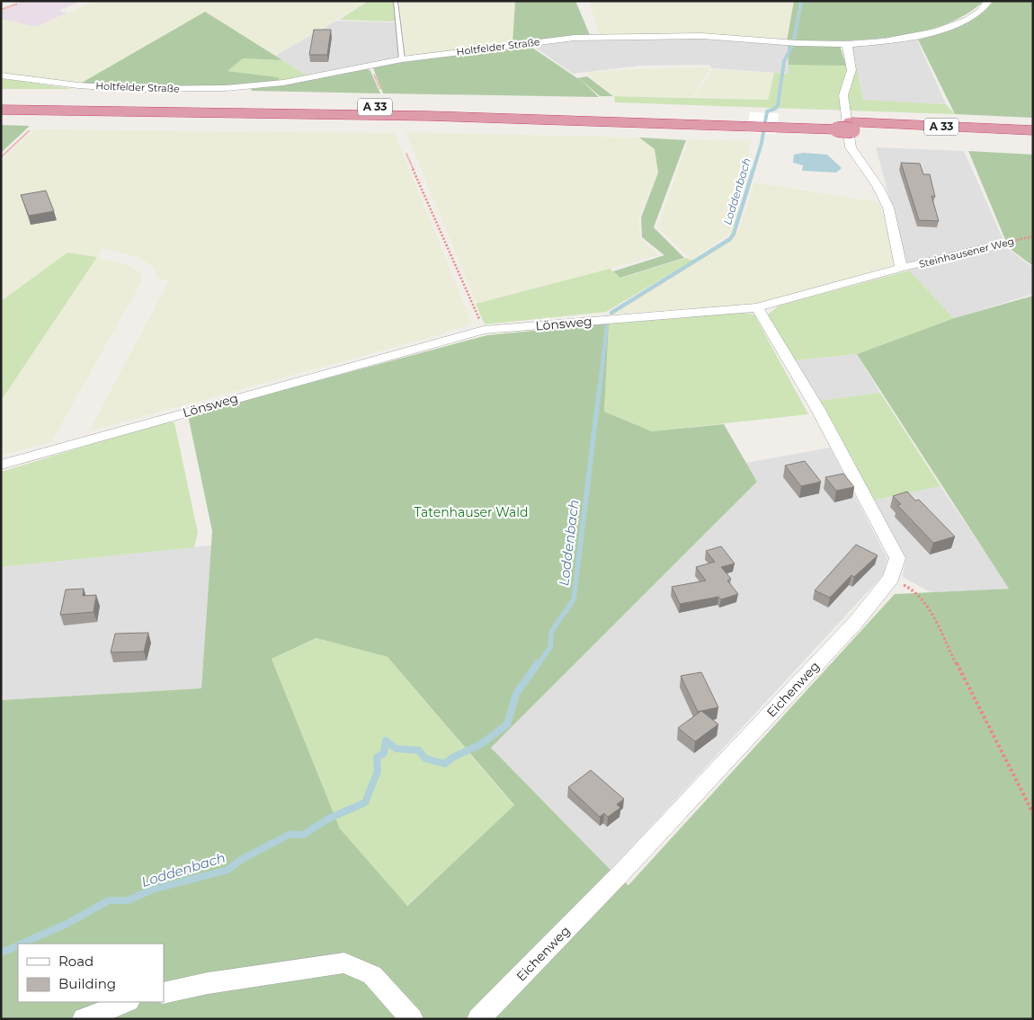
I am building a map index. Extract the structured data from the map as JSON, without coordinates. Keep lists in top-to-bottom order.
{
  "streets": {
    "highway": ["A 33"],
    "street": [
      "Holtfelder Straße",
      "Steinhausener Weg",
      "Lönsweg",
      "Eichenweg"
    ]
  },
  "crossings": [
    ["Steinhausener Weg", "Lönsweg"],
    ["Lönsweg", "Eichenweg"]
  ],
  "water": ["Loddenbach"],
  "parks": ["Tatenhauser Wald"],
  "legend": ["Road", "Building"]
}
